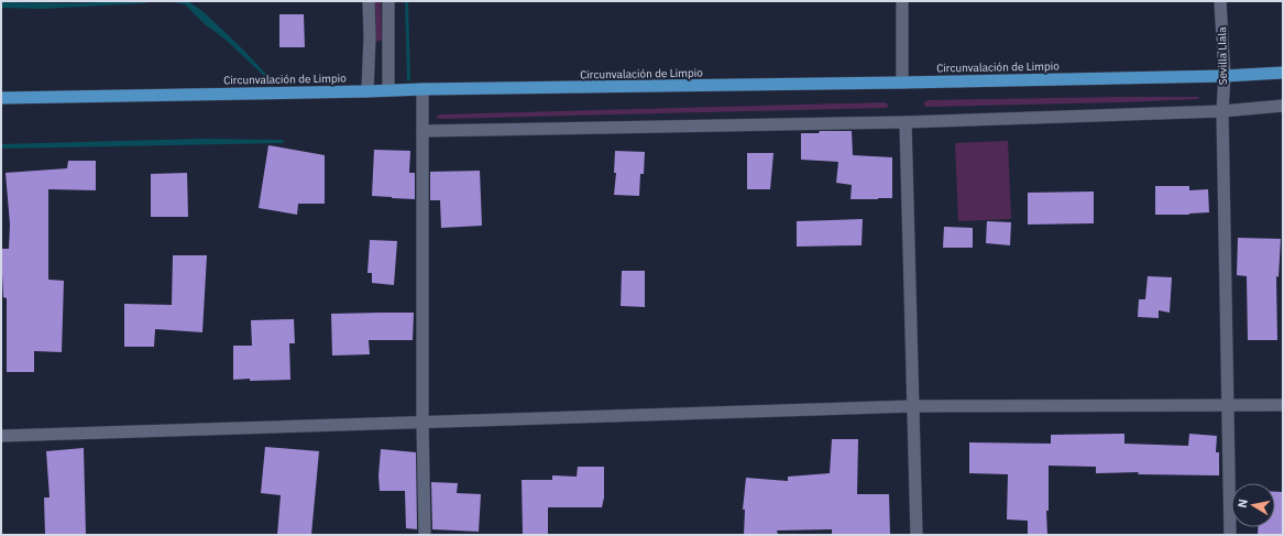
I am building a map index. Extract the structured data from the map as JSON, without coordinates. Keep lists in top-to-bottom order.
{
  "streets": {
    "highway": ["Circunvalación de Limpio"],
    "street": ["Sevilla Llala"]
  },
  "crossings": [
    ["Sevilla Llala", "Circunvalación de Limpio"]
  ],
  "north": "left"
}
